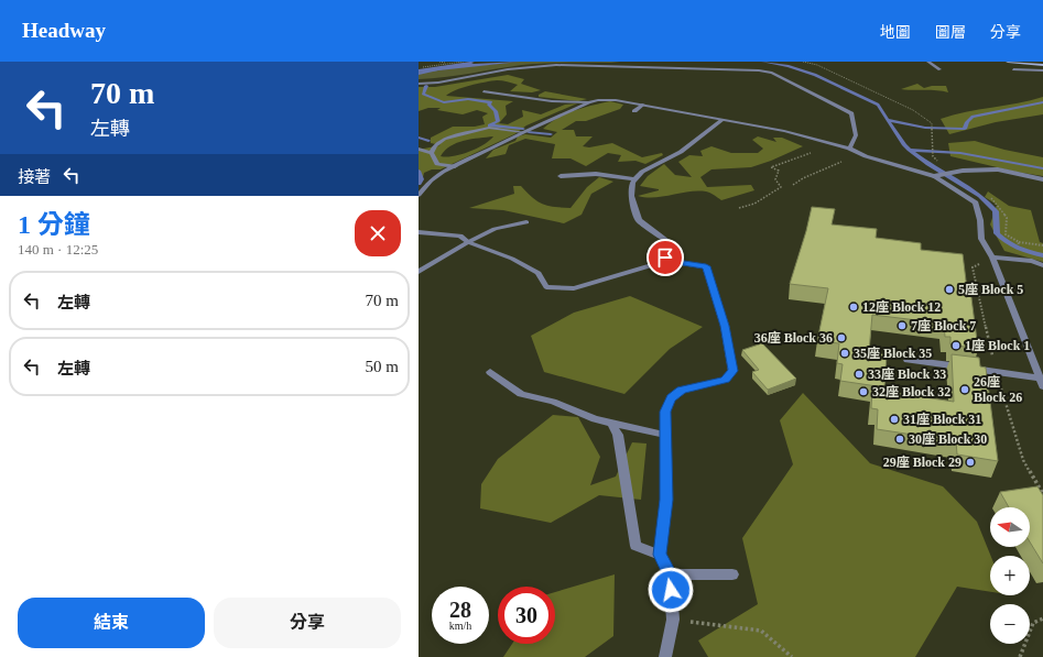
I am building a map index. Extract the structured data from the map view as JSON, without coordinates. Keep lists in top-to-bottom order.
{
  "places": [
    "5座 Block 5",
    "12座 Block 12",
    "7座 Block 7",
    "36座 Block 36",
    "1座 Block 1",
    "35座 Block 35",
    "33座 Block 33",
    "26座 Block 26",
    "32座 Block 32",
    "31座 Block 31",
    "30座 Block 30",
    "29座 Block 29"
  ],
  "north": "left",
  "page": {
    "header": "Headway",
    "nav": ["地圖", "圖層", "分享"],
    "turn": ["70 m", "左轉"],
    "then": "接著",
    "heading": ["1 分鐘", "140 m · 12:25"],
    "list": [
      {
        "name": "左轉",
        "value": "70 m"
      },
      {
        "name": "左轉",
        "value": "50 m"
      }
    ],
    "map_buttons": ["+", "−"],
    "speed": "28 km/h",
    "limit": "30",
    "buttons": ["結束", "分享"]
  }
}
